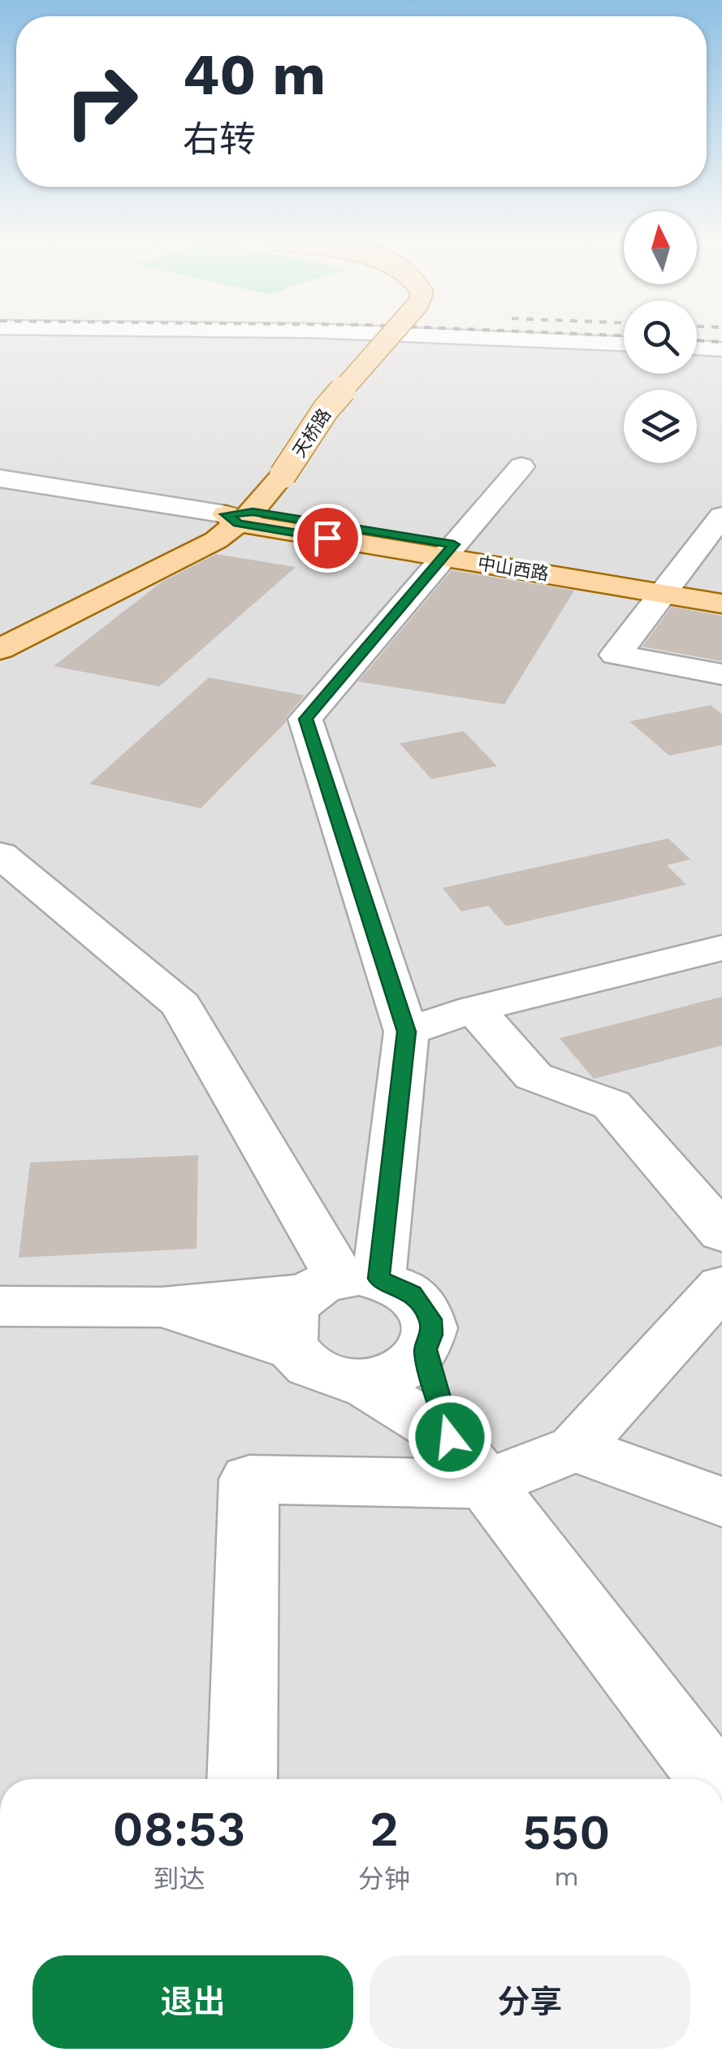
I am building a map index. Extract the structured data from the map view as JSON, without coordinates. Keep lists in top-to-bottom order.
{
  "streets": {
    "main road": ["天桥路", "中山西路"]
  },
  "crossings": [
    ["天桥路", "中山西路"]
  ],
  "north": "top",
  "page": {
    "turn": ["40 m", "右转"],
    "eta": [
      "08:53",
      "到达",
      "2",
      "分钟",
      "550",
      "m"
    ],
    "buttons": ["退出", "分享"]
  }
}
